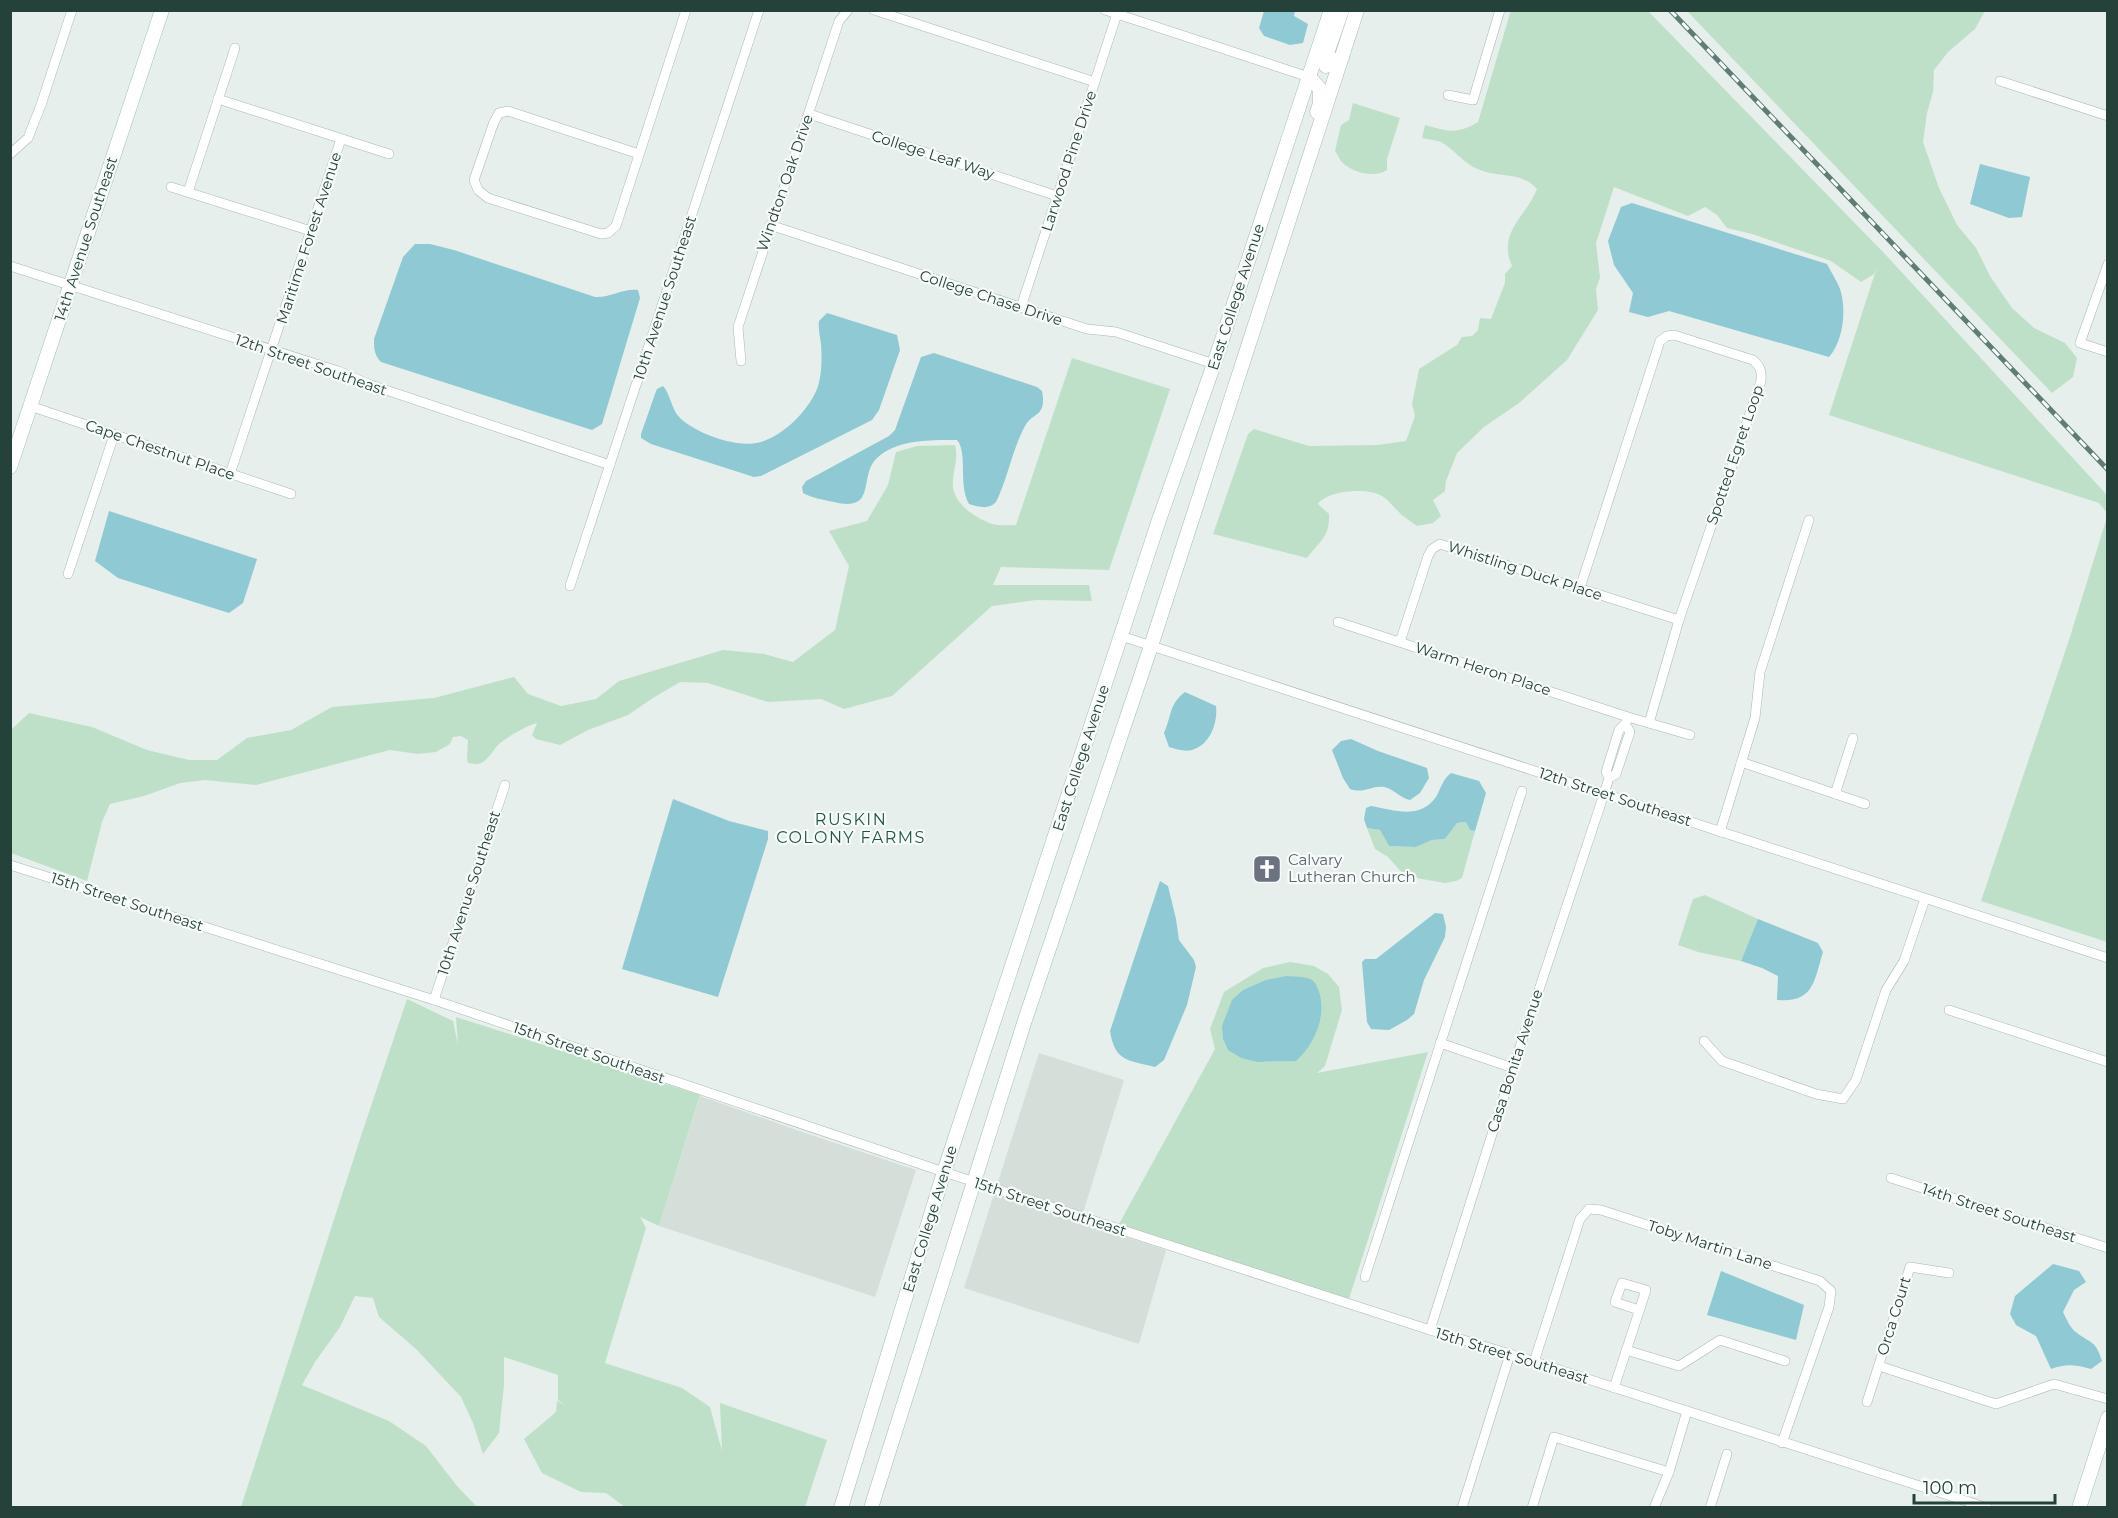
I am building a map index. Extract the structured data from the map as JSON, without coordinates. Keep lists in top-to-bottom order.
{
  "streets": {
    "main road": ["14th Avenue Southeast", "East College Avenue"],
    "street": [
      "College Leaf Way",
      "Larwood Pine Drive",
      "Windton Oak Drive",
      "Maritime Forest Avenue",
      "10th Avenue Southeast",
      "College Chase Drive",
      "12th Street Southeast",
      "Cape Chestnut Place",
      "Spotted Egret Loop",
      "Whistling Duck Place",
      "Warm Heron Place",
      "15th Street Southeast",
      "Casa Bonita Avenue",
      "14th Street Southeast",
      "Toby Martin Lane",
      "Orca Court"
    ]
  },
  "crossings": [
    ["College Leaf Way", "Larwood Pine Drive"],
    ["College Leaf Way", "Windton Oak Drive"],
    ["Larwood Pine Drive", "College Chase Drive"],
    ["Windton Oak Drive", "College Chase Drive"],
    ["Maritime Forest Avenue", "12th Street Southeast"],
    ["Maritime Forest Avenue", "Cape Chestnut Place"],
    ["14th Avenue Southeast", "12th Street Southeast"],
    ["14th Avenue Southeast", "Cape Chestnut Place"],
    ["East College Avenue", "College Chase Drive"],
    ["East College Avenue", "12th Street Southeast"],
    ["East College Avenue", "15th Street Southeast"],
    ["10th Avenue Southeast", "12th Street Southeast"],
    ["10th Avenue Southeast", "15th Street Southeast"],
    ["12th Street Southeast", "Casa Bonita Avenue"],
    ["Spotted Egret Loop", "Whistling Duck Place"],
    ["Spotted Egret Loop", "Warm Heron Place"],
    ["Whistling Duck Place", "Warm Heron Place"],
    ["Warm Heron Place", "Casa Bonita Avenue"],
    ["15th Street Southeast", "Casa Bonita Avenue"],
    ["15th Street Southeast", "Toby Martin Lane"]
  ],
  "districts": ["RUSKIN COLONY FARMS"],
  "places": {
    "church": ["Calvary Lutheran Church"]
  },
  "scale_bar": "100 m"
}
